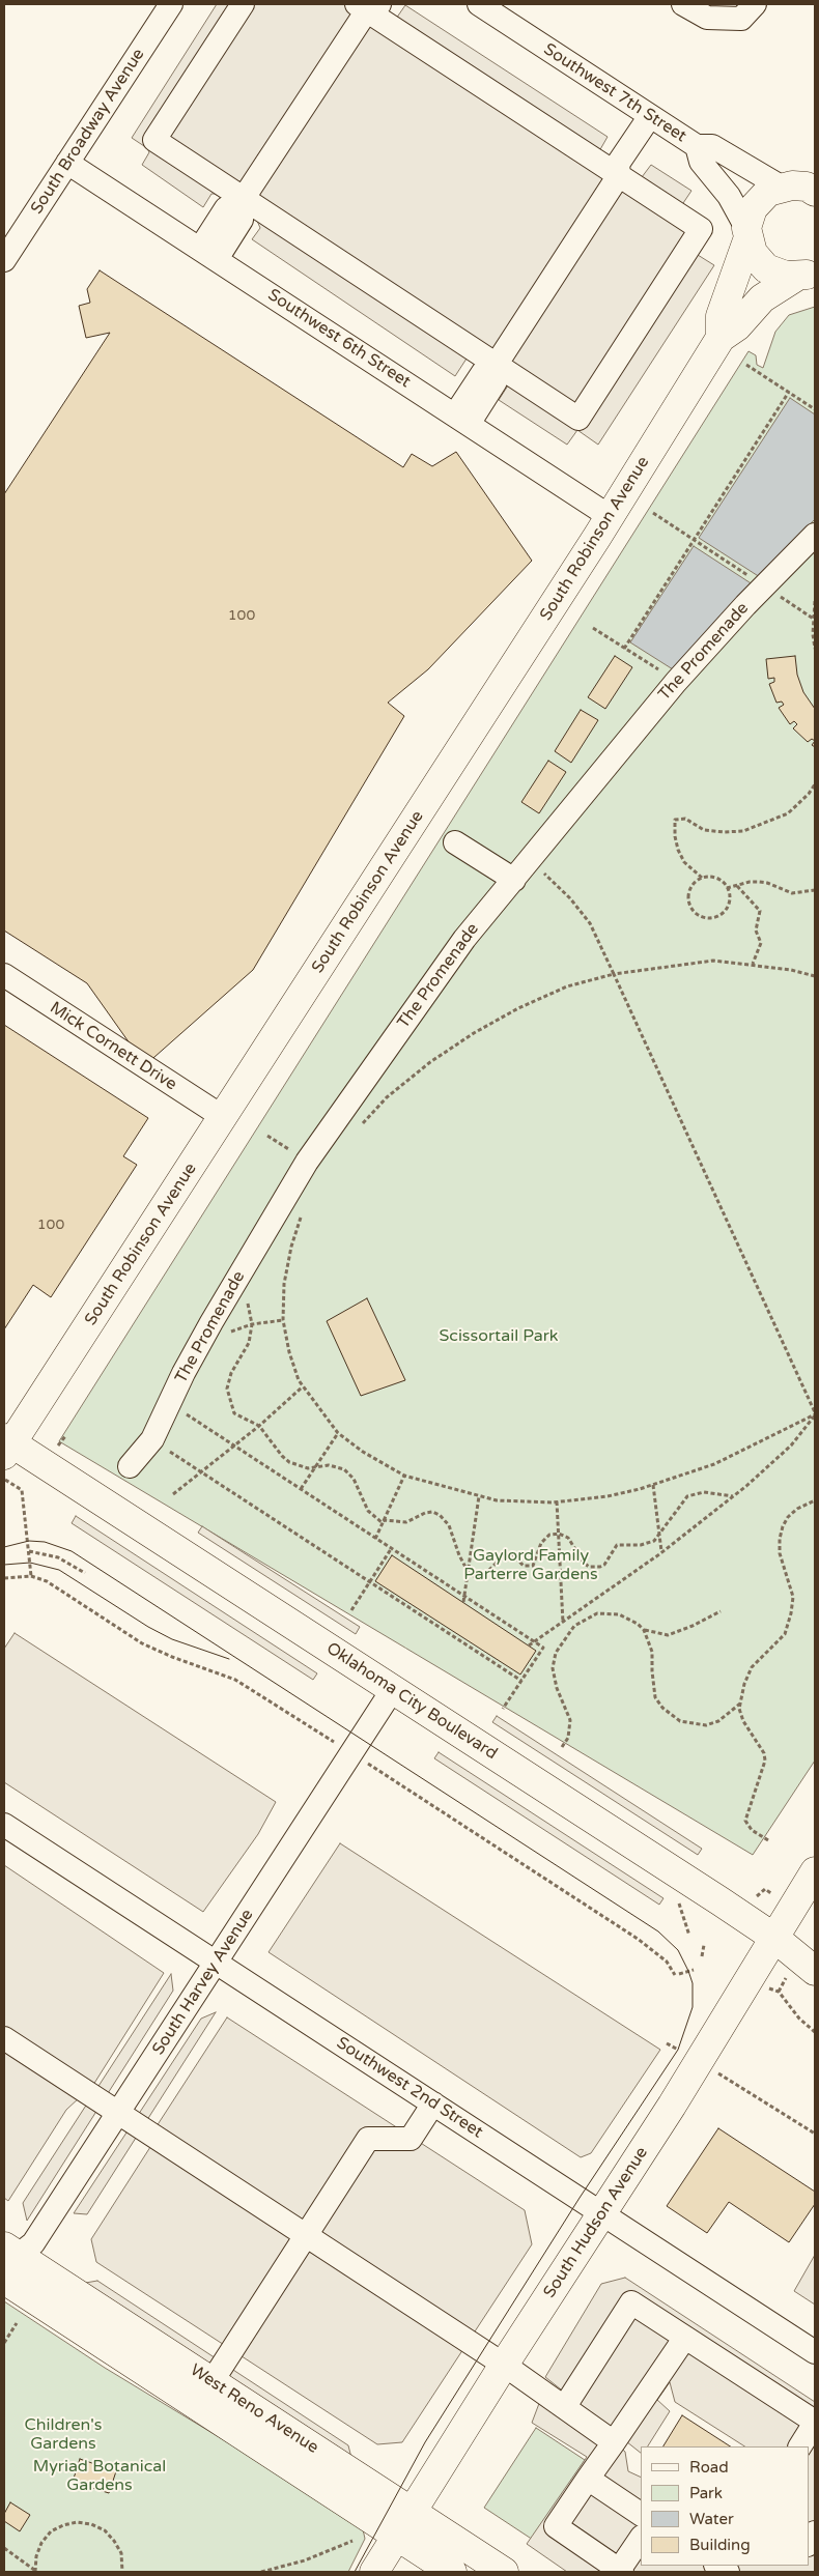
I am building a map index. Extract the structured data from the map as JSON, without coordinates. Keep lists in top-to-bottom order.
{
  "streets": {
    "main road": [
      "South Robinson Avenue",
      "Oklahoma City Boulevard",
      "South Hudson Avenue",
      "West Reno Avenue"
    ],
    "street": [
      "Southwest 7th Street",
      "South Broadway Avenue",
      "Southwest 6th Street",
      "The Promenade",
      "Mick Cornett Drive",
      "South Harvey Avenue",
      "Southwest 2nd Street"
    ]
  },
  "crossings": [
    ["Southwest 7th Street", "South Robinson Avenue"],
    ["South Broadway Avenue", "Southwest 6th Street"],
    ["Southwest 6th Street", "South Robinson Avenue"],
    ["South Robinson Avenue", "Mick Cornett Drive"],
    ["South Robinson Avenue", "Oklahoma City Boulevard"],
    ["Oklahoma City Boulevard", "South Harvey Avenue"],
    ["Oklahoma City Boulevard", "South Hudson Avenue"],
    ["South Harvey Avenue", "Southwest 2nd Street"],
    ["South Harvey Avenue", "West Reno Avenue"],
    ["Southwest 2nd Street", "South Hudson Avenue"],
    ["South Hudson Avenue", "West Reno Avenue"]
  ],
  "parks": [
    "Scissortail Park",
    "Gaylord Family Parterre Gardens",
    "Children's Gardens",
    "Myriad Botanical Gardens"
  ],
  "house_numbers": ["100", "100"],
  "legend": [
    "Road",
    "Park",
    "Water",
    "Building"
  ]
}
